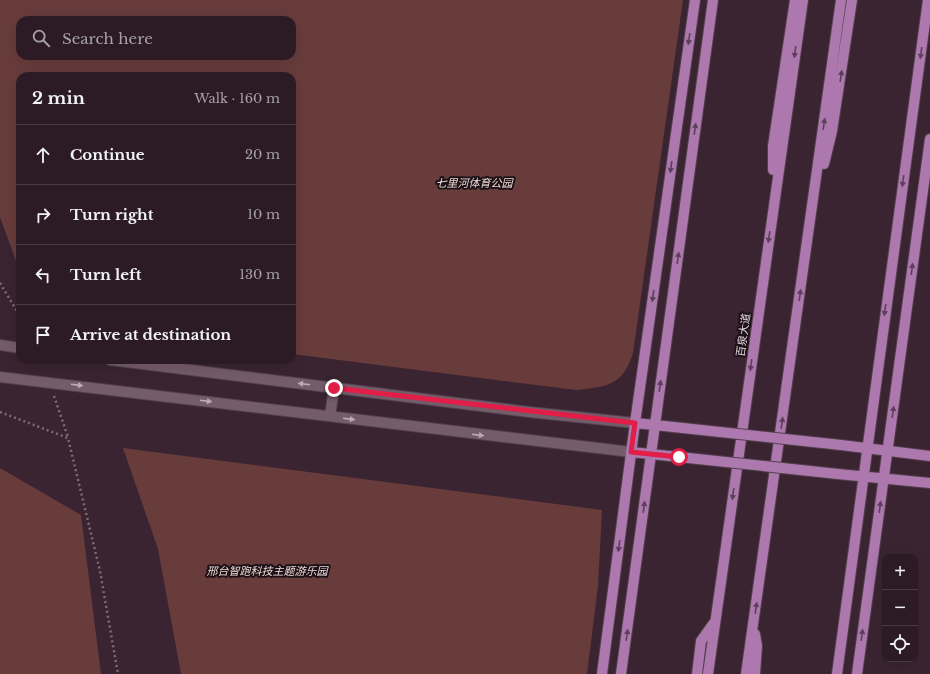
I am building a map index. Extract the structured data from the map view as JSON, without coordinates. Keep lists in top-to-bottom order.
{
  "streets": {
    "main road": ["百泉大道"]
  },
  "parks": ["七里河体育公园", "邢台智跑科技主题游乐园"],
  "page": {
    "search": "Search here",
    "heading": ["2 min", "Walk · 160 m"],
    "list": [
      ["Continue", "20 m"],
      ["Turn right", "10 m"],
      ["Turn left", "130 m"],
      "Arrive at destination"
    ],
    "map_buttons": ["+", "−"]
  }
}
